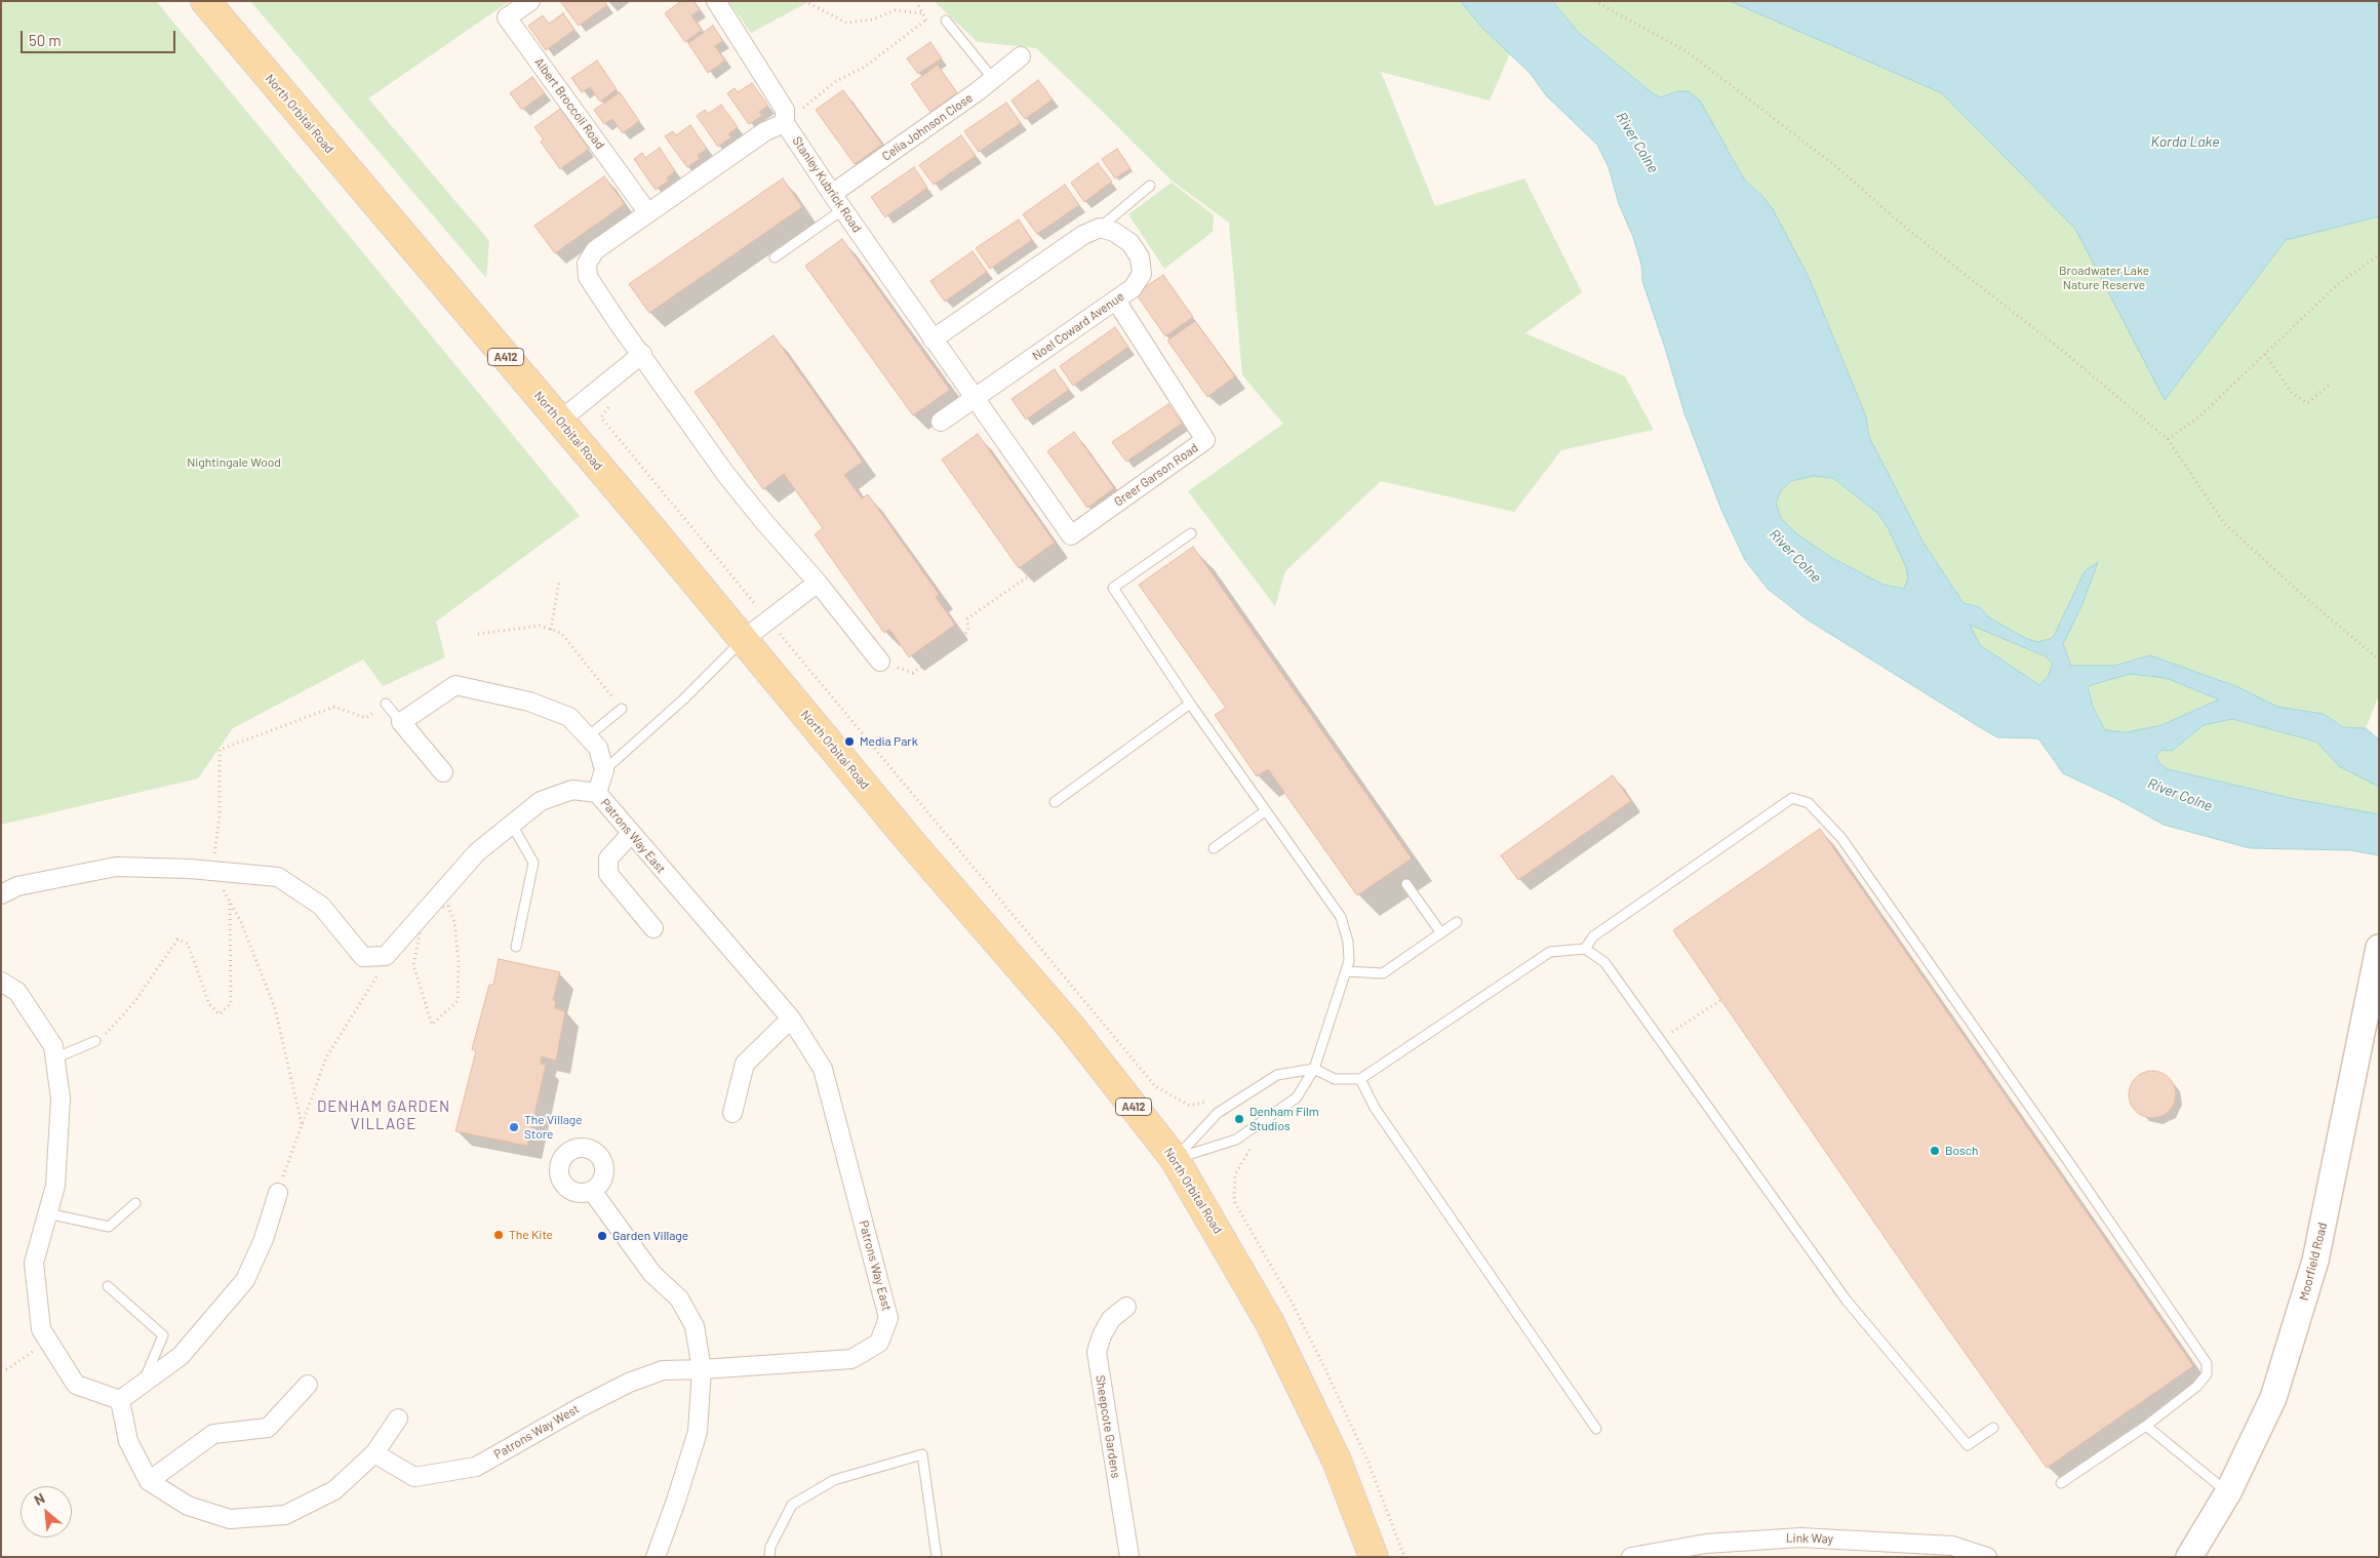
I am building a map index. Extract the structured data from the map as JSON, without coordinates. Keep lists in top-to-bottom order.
{
  "streets": {
    "main road": ["North Orbital Road", "A412"],
    "street": [
      "Albert Broccoli Road",
      "Celia Johnson Close",
      "Stanley Kubrick Road",
      "Noel Coward Avenue",
      "Greer Garson Road",
      "Patrons Way East",
      "Moorfield Road",
      "Sheepcote Gardens",
      "Patrons Way West",
      "Link Way"
    ]
  },
  "crossings": [
    ["Albert Broccoli Road", "Stanley Kubrick Road"],
    ["Celia Johnson Close", "Stanley Kubrick Road"],
    ["Stanley Kubrick Road", "Noel Coward Avenue"],
    ["Stanley Kubrick Road", "Greer Garson Road"],
    ["Noel Coward Avenue", "Greer Garson Road"],
    ["Patrons Way East", "Patrons Way West"]
  ],
  "districts": ["DENHAM GARDEN VILLAGE"],
  "water": ["Korda Lake", "River Colne"],
  "parks": ["Broadwater Lake Nature Reserve", "Nightingale Wood"],
  "places": [
    "Media Park",
    "Denham Film Studios",
    "The Village Store",
    "Bosch",
    "The Kite",
    "Garden Village"
  ],
  "scale_bar": "50 m",
  "north": "top left"
}
